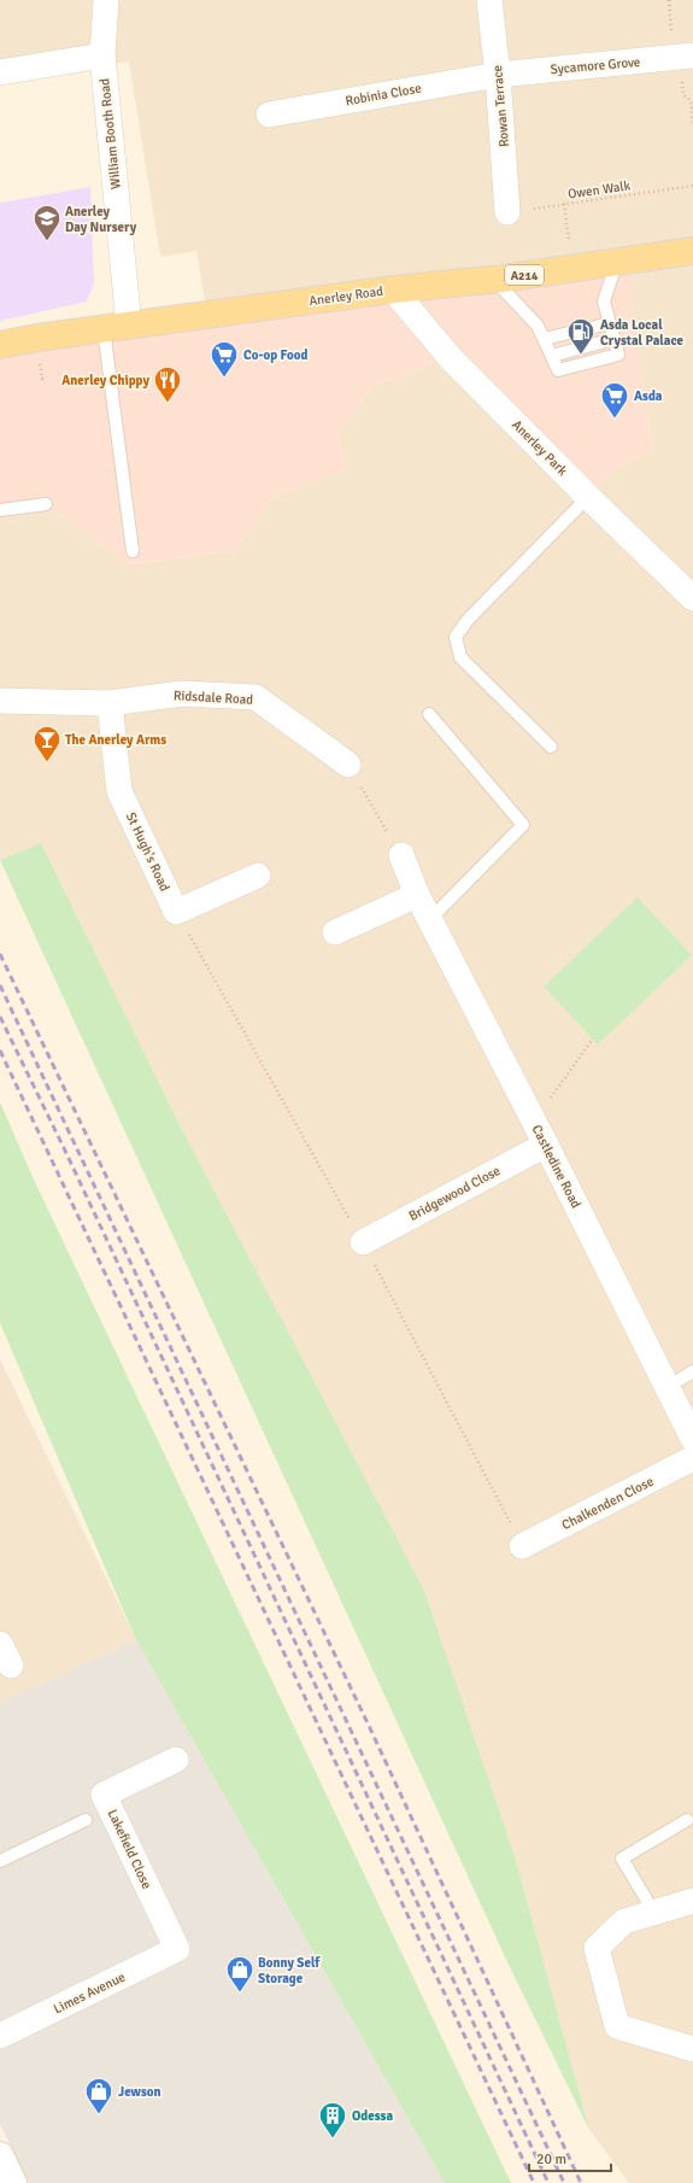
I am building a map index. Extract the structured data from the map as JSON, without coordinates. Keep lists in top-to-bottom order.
{
  "streets": {
    "main road": ["A214", "Anerley Road"],
    "street": [
      "Sycamore Grove",
      "Robinia Close",
      "Rowan Terrace",
      "William Booth Road",
      "Anerley Park",
      "Ridsdale Road",
      "St Hugh's Road",
      "Castledine Road",
      "Bridgewood Close",
      "Chalkenden Close",
      "Lakefield Close",
      "Limes Avenue"
    ],
    "path": ["Owen Walk"]
  },
  "crossings": [
    ["Sycamore Grove", "Robinia Close"],
    ["Sycamore Grove", "Rowan Terrace"],
    ["Robinia Close", "Rowan Terrace"],
    ["Rowan Terrace", "Owen Walk"],
    ["William Booth Road", "Anerley Road"],
    ["Anerley Road", "Anerley Park"],
    ["Ridsdale Road", "St Hugh's Road"],
    ["Castledine Road", "Bridgewood Close"],
    ["Lakefield Close", "Limes Avenue"]
  ],
  "places": {
    "school or university": ["Anerley Day Nursery"],
    "fuel station": ["Asda Local Crystal Palace"],
    "supermarket": ["Co-op Food", "Asda"],
    "restaurant": ["Anerley Chippy"],
    "bar": ["The Anerley Arms"],
    "shop": ["Bonny Self Storage", "Jewson"],
    "building": ["Odessa"]
  },
  "scale_bar": "20 m"
}
